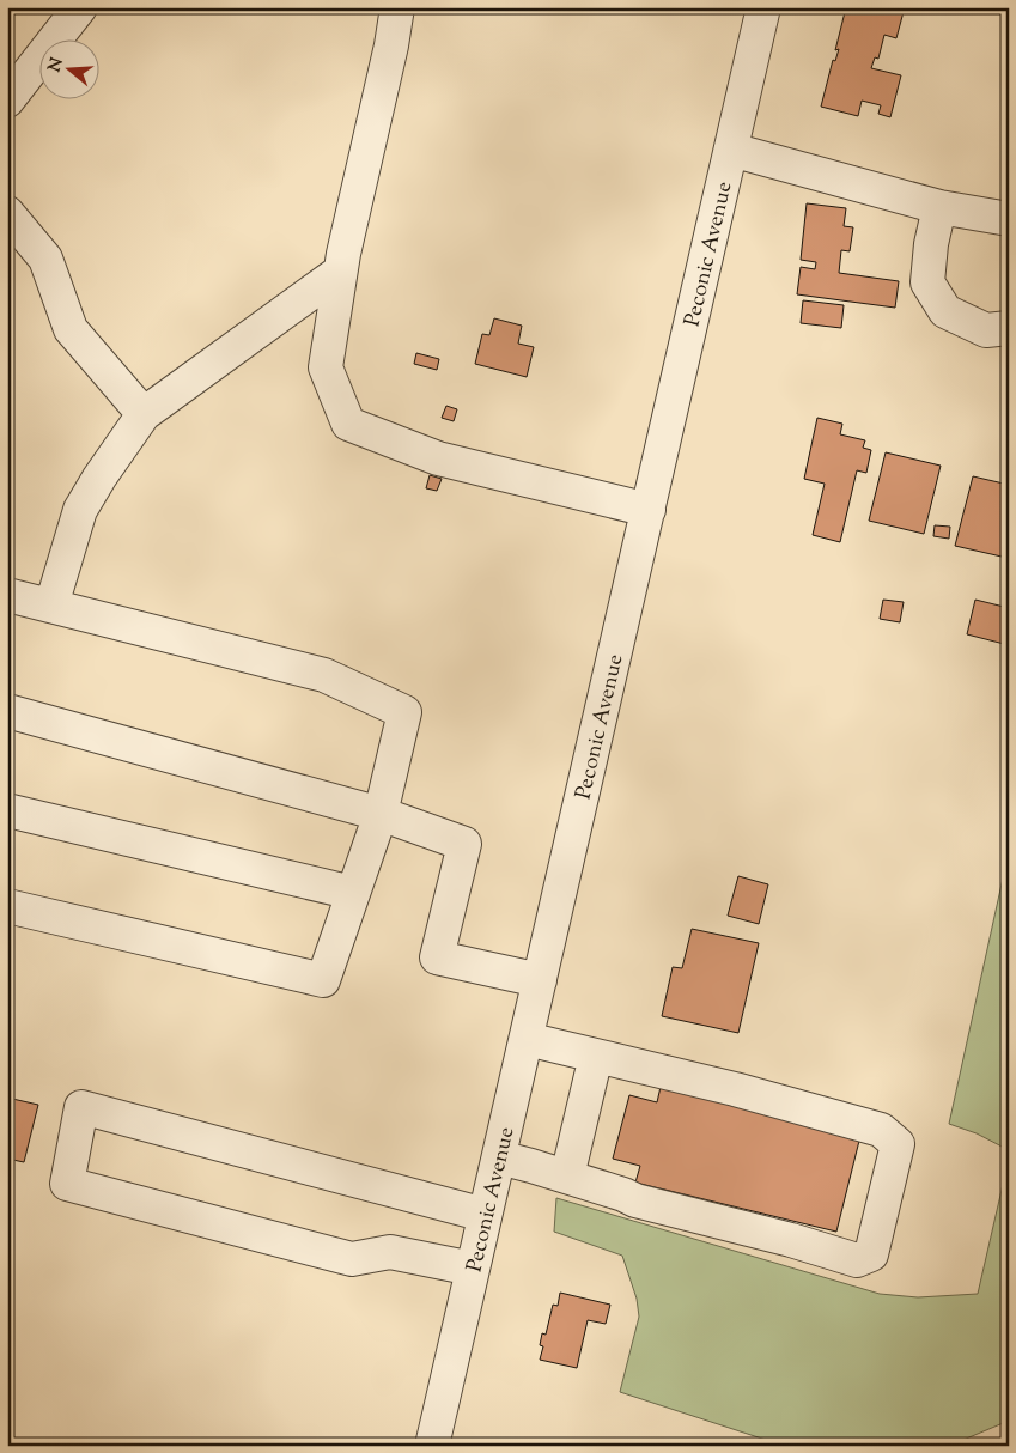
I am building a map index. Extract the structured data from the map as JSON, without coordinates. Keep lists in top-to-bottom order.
{
  "streets": {
    "street": ["Peconic Avenue"]
  },
  "north": "left"
}
